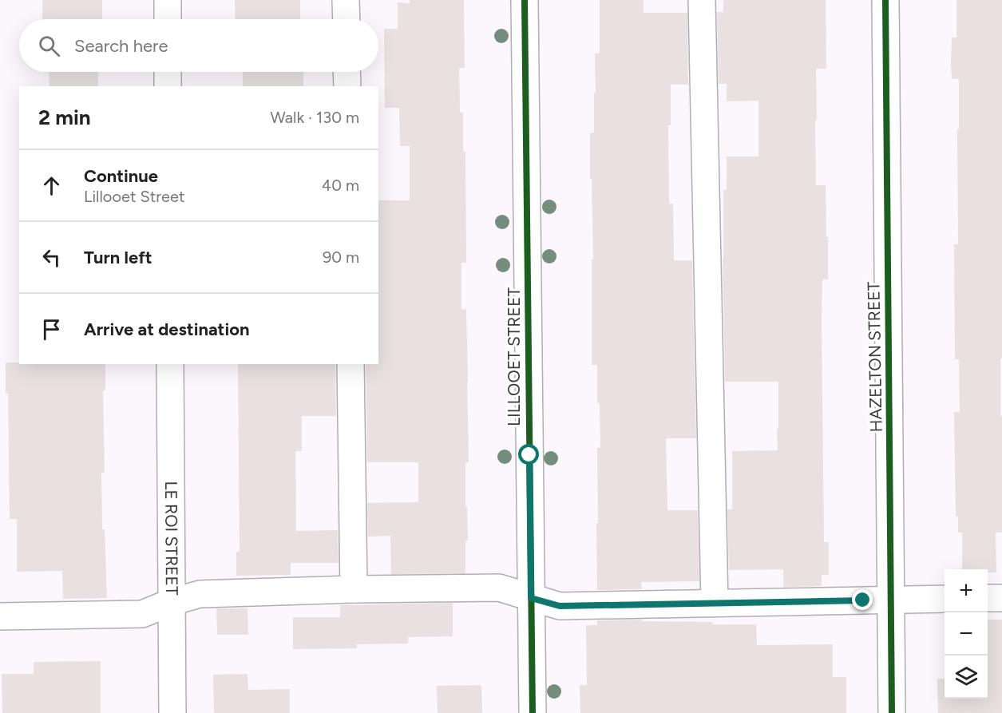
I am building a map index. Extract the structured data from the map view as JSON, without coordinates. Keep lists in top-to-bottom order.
{
  "streets": {
    "street": ["LILLOOET STREET", "HAZELTON STREET", "LE ROI STREET"]
  },
  "page": {
    "search": "Search here",
    "heading": ["2 min", "Walk · 130 m"],
    "list": [
      ["Continue", "Lillooet Street", "40 m"],
      ["Turn left", "90 m"],
      "Arrive at destination"
    ],
    "map_buttons": ["+", "−"]
  }
}
